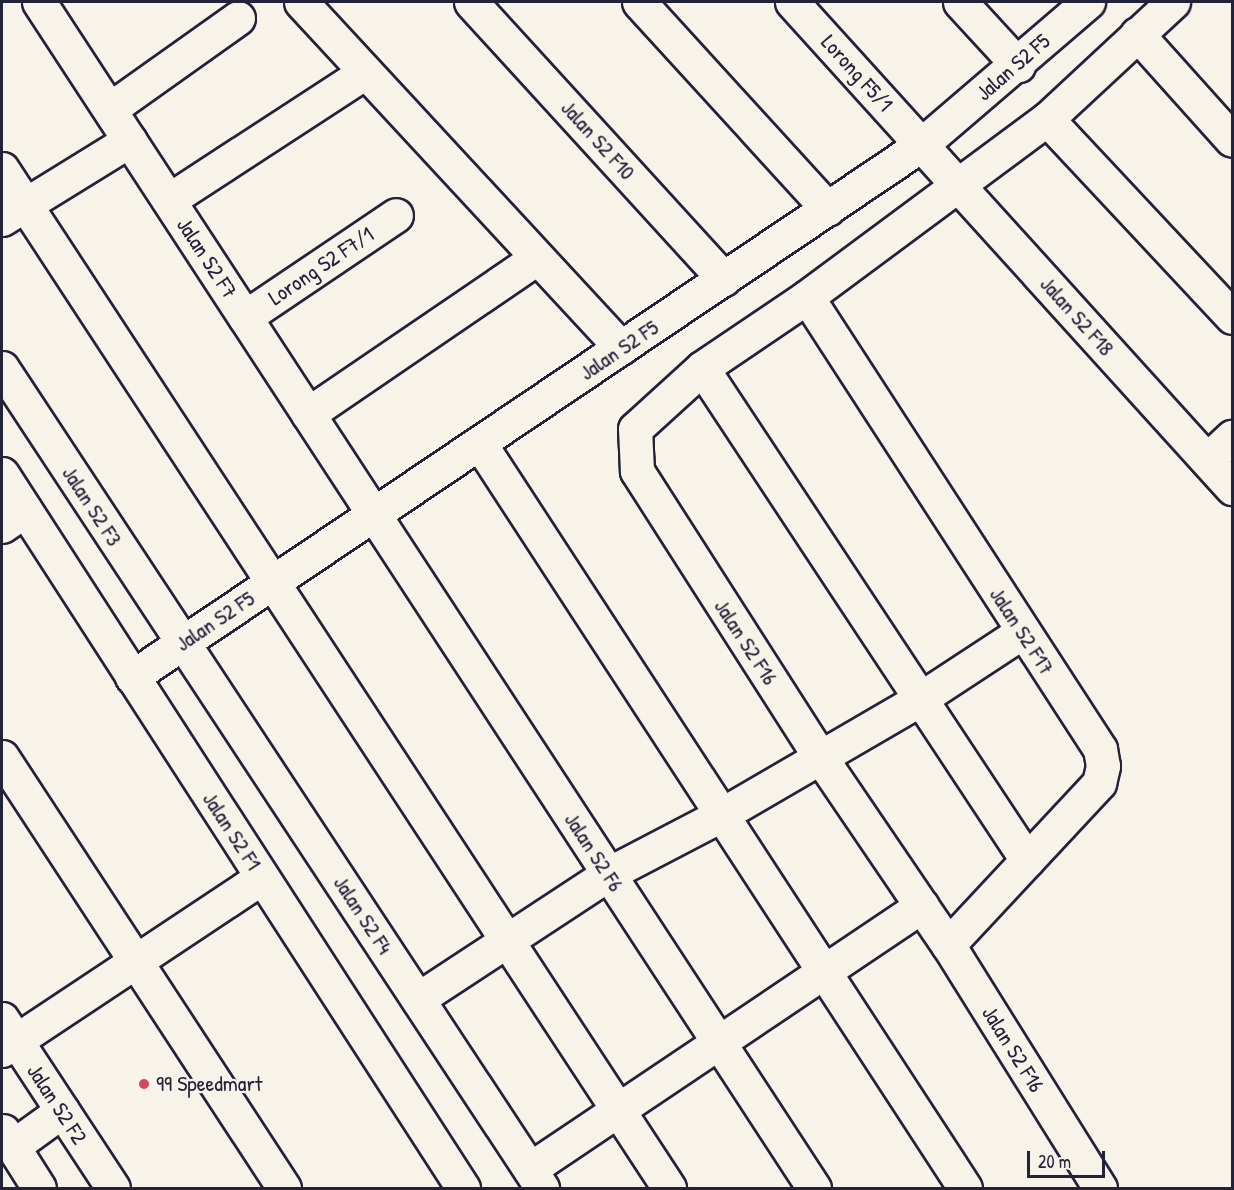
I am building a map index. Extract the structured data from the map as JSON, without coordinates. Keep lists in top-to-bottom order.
{
  "streets": {
    "street": [
      "Jalan S2 F5",
      "Lorong F5/1",
      "Jalan S2 F10",
      "Jalan S2 F7",
      "Lorong S2 F7/1",
      "Jalan S2 F18",
      "Jalan S2 F3",
      "Jalan S2 F17",
      "Jalan S2 F16",
      "Jalan S2 F1",
      "Jalan S2 F6",
      "Jalan S2 F4",
      "Jalan S2 F2"
    ]
  },
  "crossings": [
    ["Jalan S2 F5", "Lorong F5/1"],
    ["Jalan S2 F5", "Jalan S2 F10"],
    ["Jalan S2 F5", "Jalan S2 F7"],
    ["Jalan S2 F5", "Jalan S2 F18"],
    ["Jalan S2 F5", "Jalan S2 F3"],
    ["Jalan S2 F5", "Jalan S2 F1"],
    ["Jalan S2 F5", "Jalan S2 F6"],
    ["Jalan S2 F5", "Jalan S2 F4"],
    ["Lorong F5/1", "Jalan S2 F18"],
    ["Jalan S2 F7", "Lorong S2 F7/1"],
    ["Jalan S2 F7", "Jalan S2 F6"],
    ["Jalan S2 F18", "Jalan S2 F16"],
    ["Jalan S2 F3", "Jalan S2 F4"],
    ["Jalan S2 F17", "Jalan S2 F16"]
  ],
  "places": ["99 Speedmart"],
  "scale_bar": "20 m"
}
